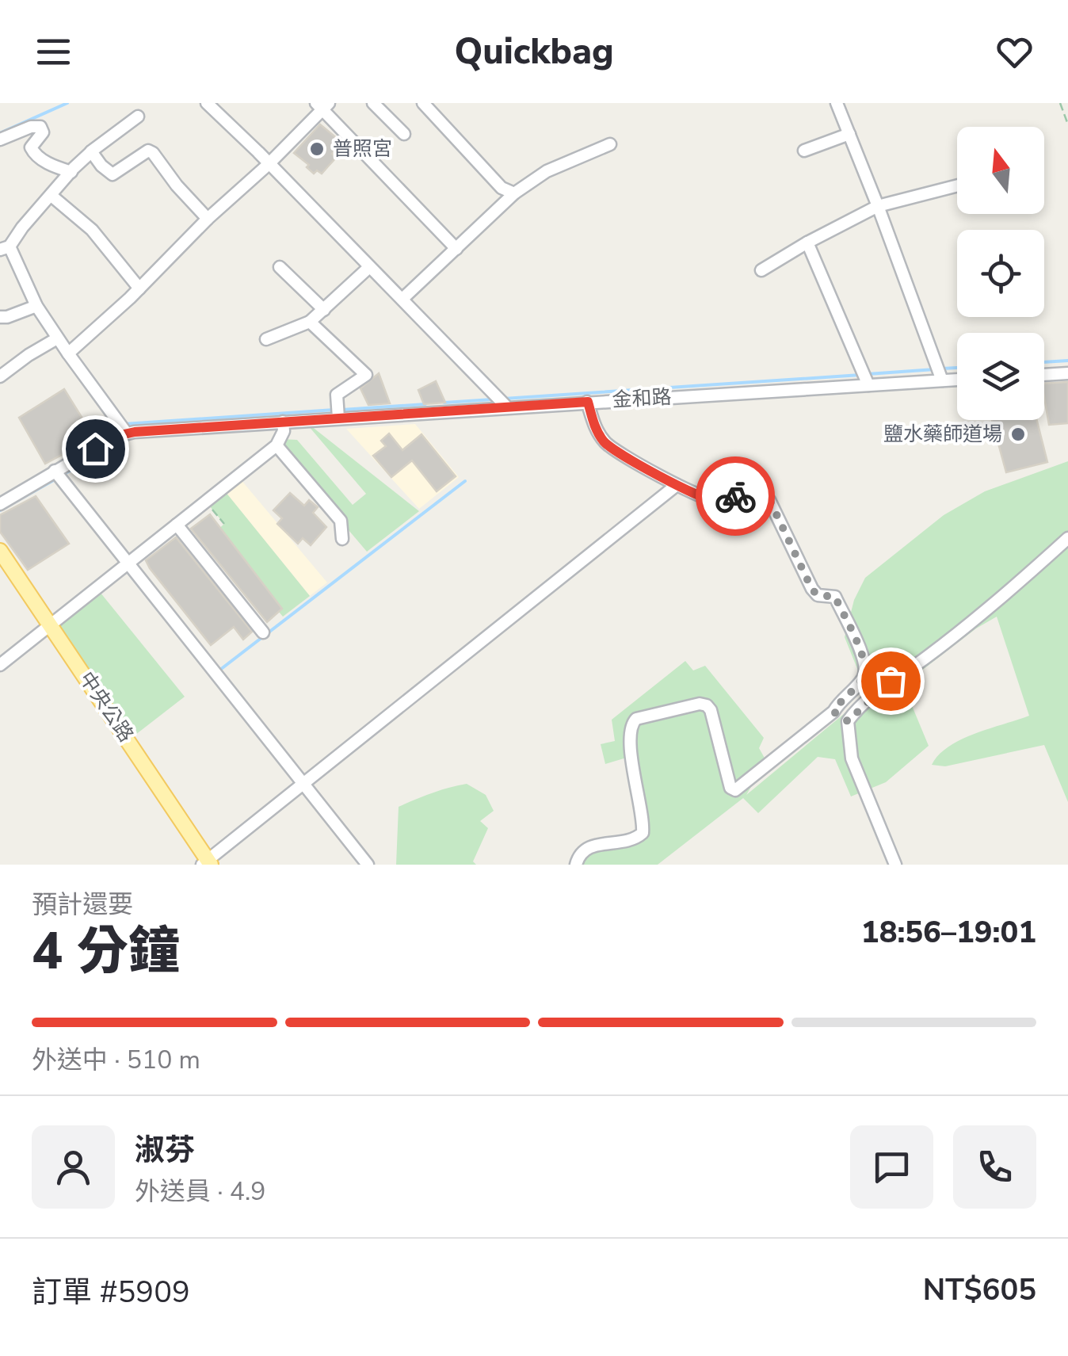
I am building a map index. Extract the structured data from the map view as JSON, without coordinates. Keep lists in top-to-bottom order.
{
  "streets": {
    "main road": ["中央公路"],
    "street": ["金和路"]
  },
  "places": ["普照宮", "鹽水藥師道場"],
  "north": "top",
  "page": {
    "header": "Quickbag",
    "heading": ["4 分鐘", "預計還要", "18:56–19:01"],
    "panel": [
      "淑芬",
      "外送員 · 4.9",
      "訂單 #5909",
      "NT$605"
    ],
    "bar": "外送中 · 510 m"
  }
}
